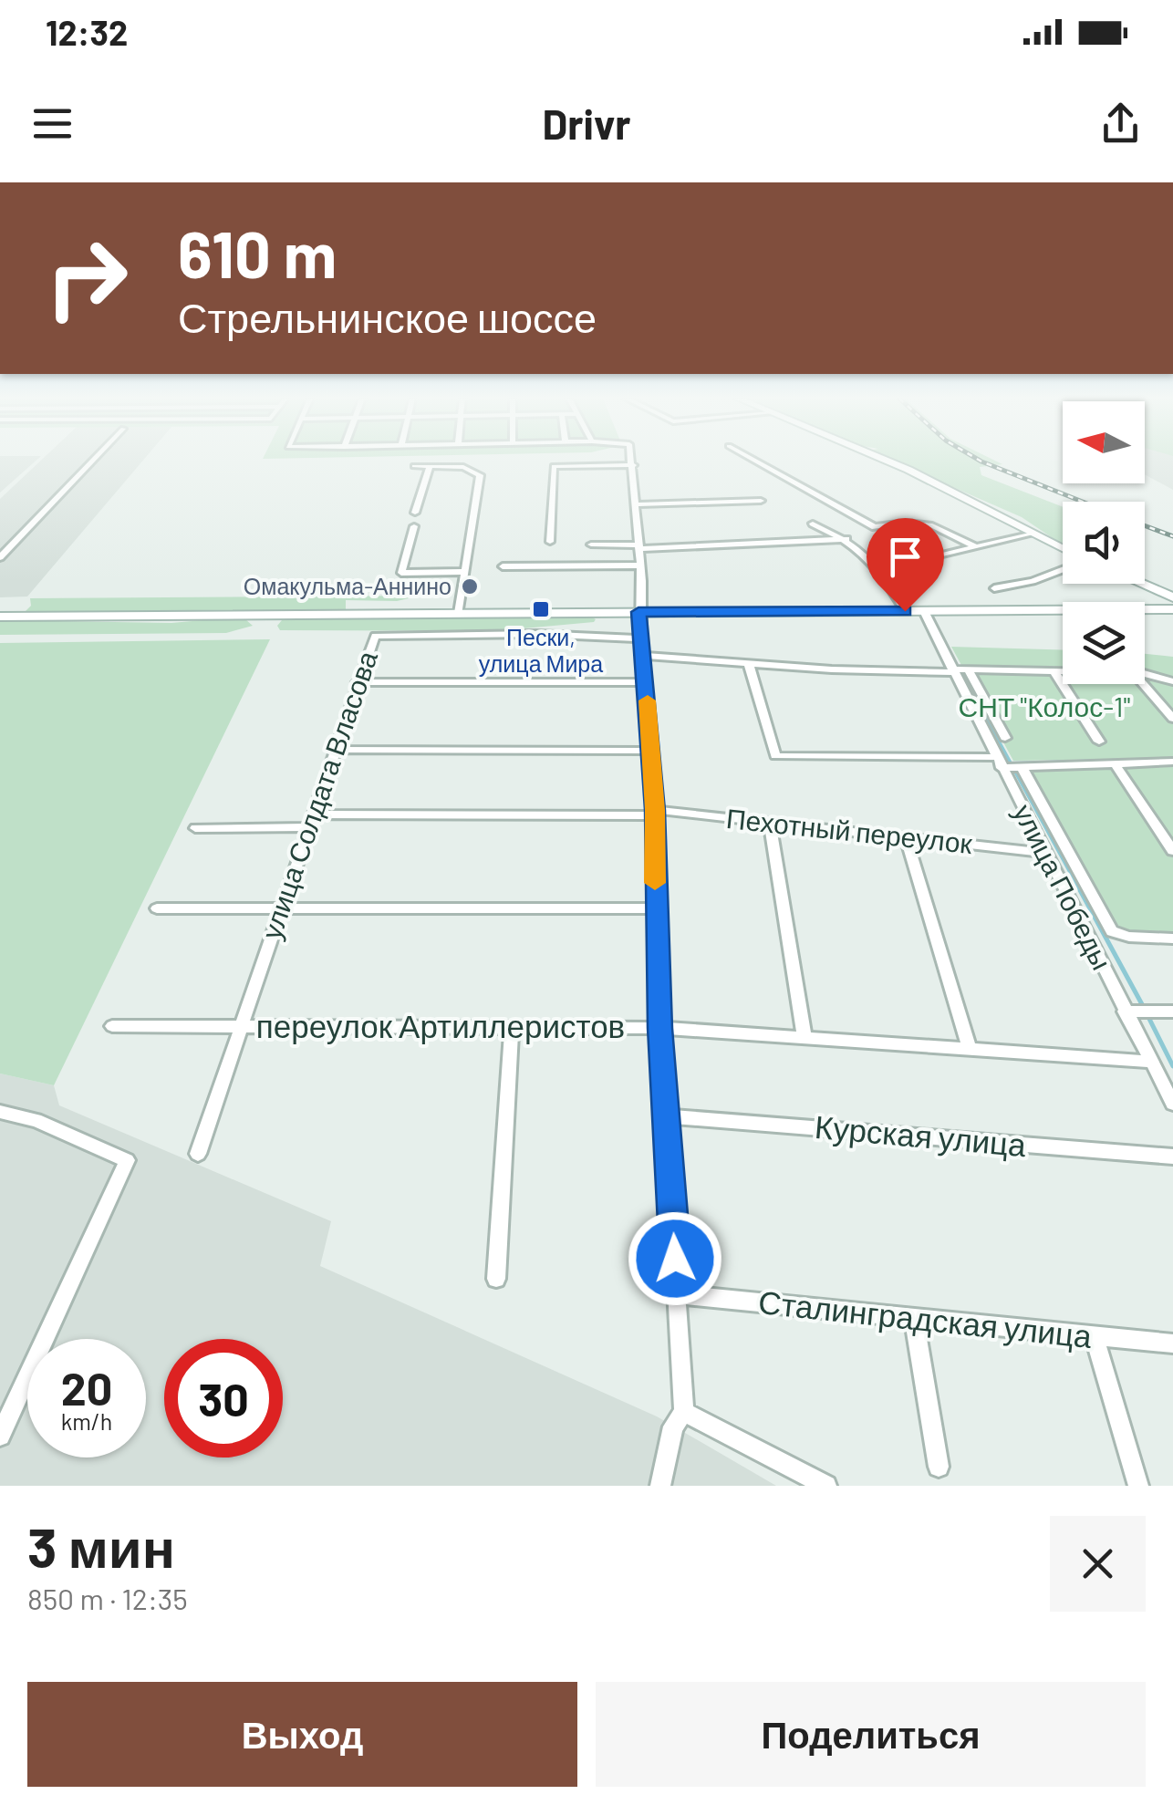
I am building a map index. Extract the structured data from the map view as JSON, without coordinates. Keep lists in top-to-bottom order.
{
  "streets": {
    "street": [
      "улица Солдата Власова",
      "Пехотный переулок",
      "улица Победы",
      "переулок Артиллеристов",
      "Курская улица",
      "Сталинградская улица"
    ]
  },
  "crossings": [
    ["улица Солдата Власова", "Пехотный переулок"],
    ["улица Солдата Власова", "переулок Артиллеристов"],
    ["Пехотный переулок", "улица Победы"],
    ["улица Победы", "переулок Артиллеристов"]
  ],
  "parks": ["СНТ \"Колос-1\""],
  "places": {
    "other": ["Омакульма-Аннино"],
    "transit": ["Пески, улица Мира"]
  },
  "north": "left",
  "page": {
    "status": "12:32",
    "header": "Drivr",
    "turn": ["610 m", "Стрельнинское шоссе"],
    "speed": "20 km/h",
    "limit": "30",
    "heading": ["3 мин", "850 m · 12:35"],
    "buttons": ["Выход", "Поделиться"]
  }
}
